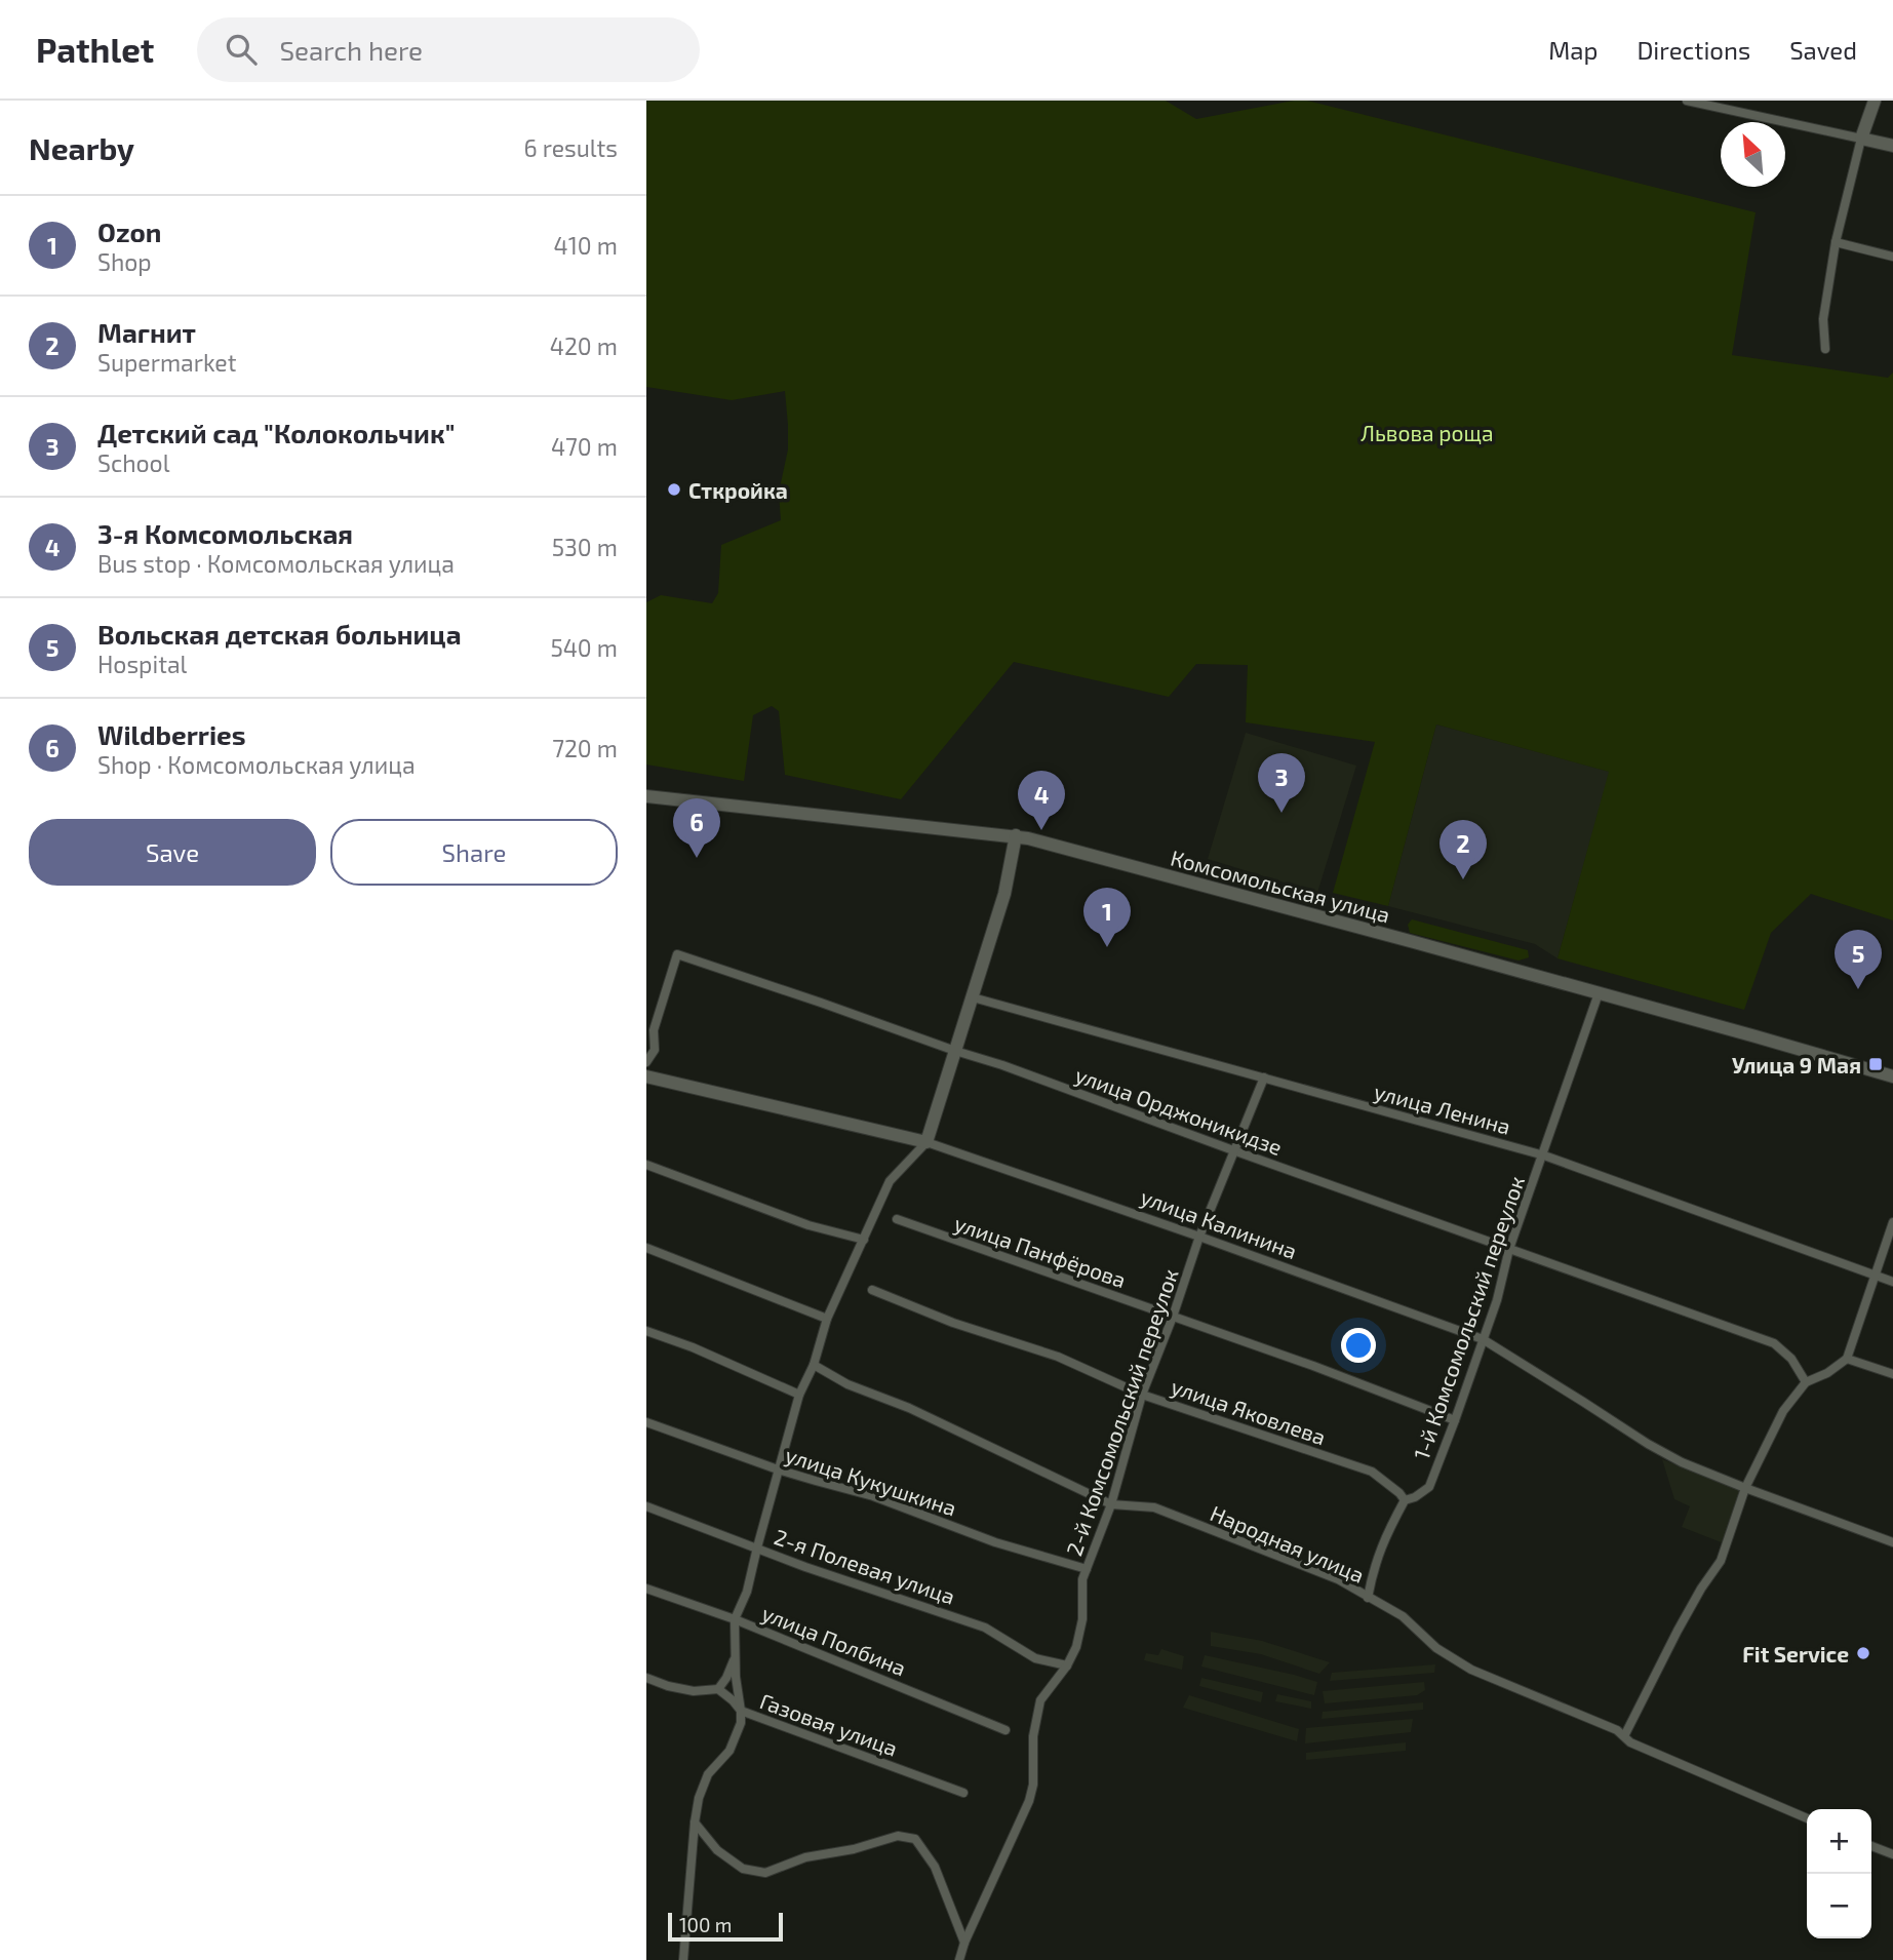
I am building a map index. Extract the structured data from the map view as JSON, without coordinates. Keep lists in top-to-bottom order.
{
  "streets": {
    "main road": ["Комсомольская улица", "улица Калинина"],
    "street": [
      "улица Ленина",
      "улица Орджоникидзе",
      "улица Панфёрова",
      "1-й Комсомольский переулок",
      "улица Яковлева",
      "2-й Комсомольский переулок",
      "улица Кукушкина",
      "Народная улица",
      "2-я Полевая улица",
      "улица Полбина",
      "Газовая улица"
    ]
  },
  "crossings": [
    ["Комсомольская улица", "1-й Комсомольский переулок"],
    ["улица Ленина", "1-й Комсомольский переулок"],
    ["улица Ленина", "2-й Комсомольский переулок"],
    ["улица Орджоникидзе", "1-й Комсомольский переулок"],
    ["улица Орджоникидзе", "2-й Комсомольский переулок"],
    ["улица Калинина", "1-й Комсомольский переулок"],
    ["улица Калинина", "2-й Комсомольский переулок"],
    ["улица Панфёрова", "1-й Комсомольский переулок"],
    ["улица Панфёрова", "2-й Комсомольский переулок"],
    ["1-й Комсомольский переулок", "улица Яковлева"],
    ["1-й Комсомольский переулок", "Народная улица"],
    ["улица Яковлева", "2-й Комсомольский переулок"],
    ["2-й Комсомольский переулок", "улица Кукушкина"],
    ["2-й Комсомольский переулок", "Народная улица"],
    ["2-й Комсомольский переулок", "2-я Полевая улица"]
  ],
  "parks": ["Львова роща"],
  "places": {
    "other": ["Сткройка", "Fit Service"],
    "transit": ["Улица 9 Мая"]
  },
  "scale_bar": "100 m",
  "north": "top left",
  "page": {
    "header": "Pathlet",
    "search": "Search here",
    "nav": ["Map", "Directions", "Saved"],
    "heading": ["Nearby", "6 results"],
    "list": [
      {
        "mark": "1",
        "name": "Ozon",
        "note": "Shop",
        "value": "410 m"
      },
      {
        "mark": "2",
        "name": "Магнит",
        "note": "Supermarket",
        "value": "420 m"
      },
      {
        "mark": "3",
        "name": "Детский сад \"Колокольчик\"",
        "note": "School",
        "value": "470 m"
      },
      {
        "mark": "4",
        "name": "3-я Комсомольская",
        "note": "Bus stop · Комсомольская улица",
        "value": "530 m"
      },
      {
        "mark": "5",
        "name": "Вольская детская больница",
        "note": "Hospital",
        "value": "540 m"
      },
      {
        "mark": "6",
        "name": "Wildberries",
        "note": "Shop · Комсомольская улица",
        "value": "720 m"
      }
    ],
    "pins": [
      "3",
      "4",
      "6",
      "2",
      "1",
      "5"
    ],
    "buttons": ["Save", "Share"],
    "map_buttons": ["+", "−"],
    "scale": "100 m"
  }
}
